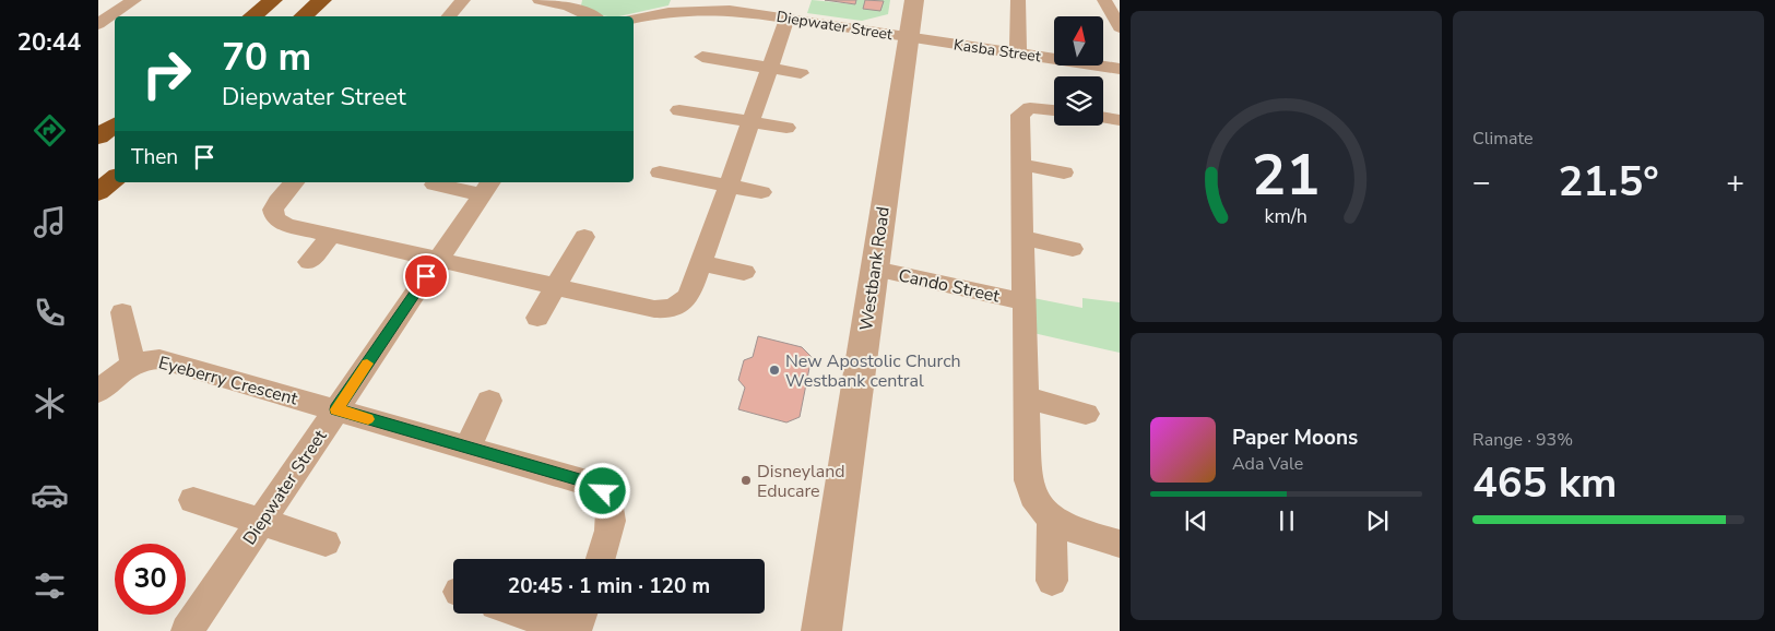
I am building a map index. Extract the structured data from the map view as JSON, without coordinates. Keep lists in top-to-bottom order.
{
  "streets": {
    "street": [
      "Diepwater Street",
      "Kasba Street",
      "Westbank Road",
      "Cando Street",
      "Eyeberry Crescent"
    ]
  },
  "crossings": [
    ["Diepwater Street", "Kasba Street"],
    ["Diepwater Street", "Westbank Road"],
    ["Diepwater Street", "Eyeberry Crescent"],
    ["Kasba Street", "Westbank Road"],
    ["Westbank Road", "Cando Street"]
  ],
  "places": ["New Apostolic Church Westbank central", "Disneyland Educare"],
  "north": "top",
  "page": {
    "tabs": "20:44",
    "tile": [
      "Climate",
      ["Range · 93%", "465 km"]
    ],
    "turn": ["70 m", "Diepwater Street"],
    "then": "Then",
    "heat": ["−", "21.5°", "+"],
    "song": ["Paper Moons", "Ada Vale"],
    "limit": "30",
    "trip": "20:45 · 1 min · 120 m",
    "gauge": ["21", "km/h"]
  }
}
